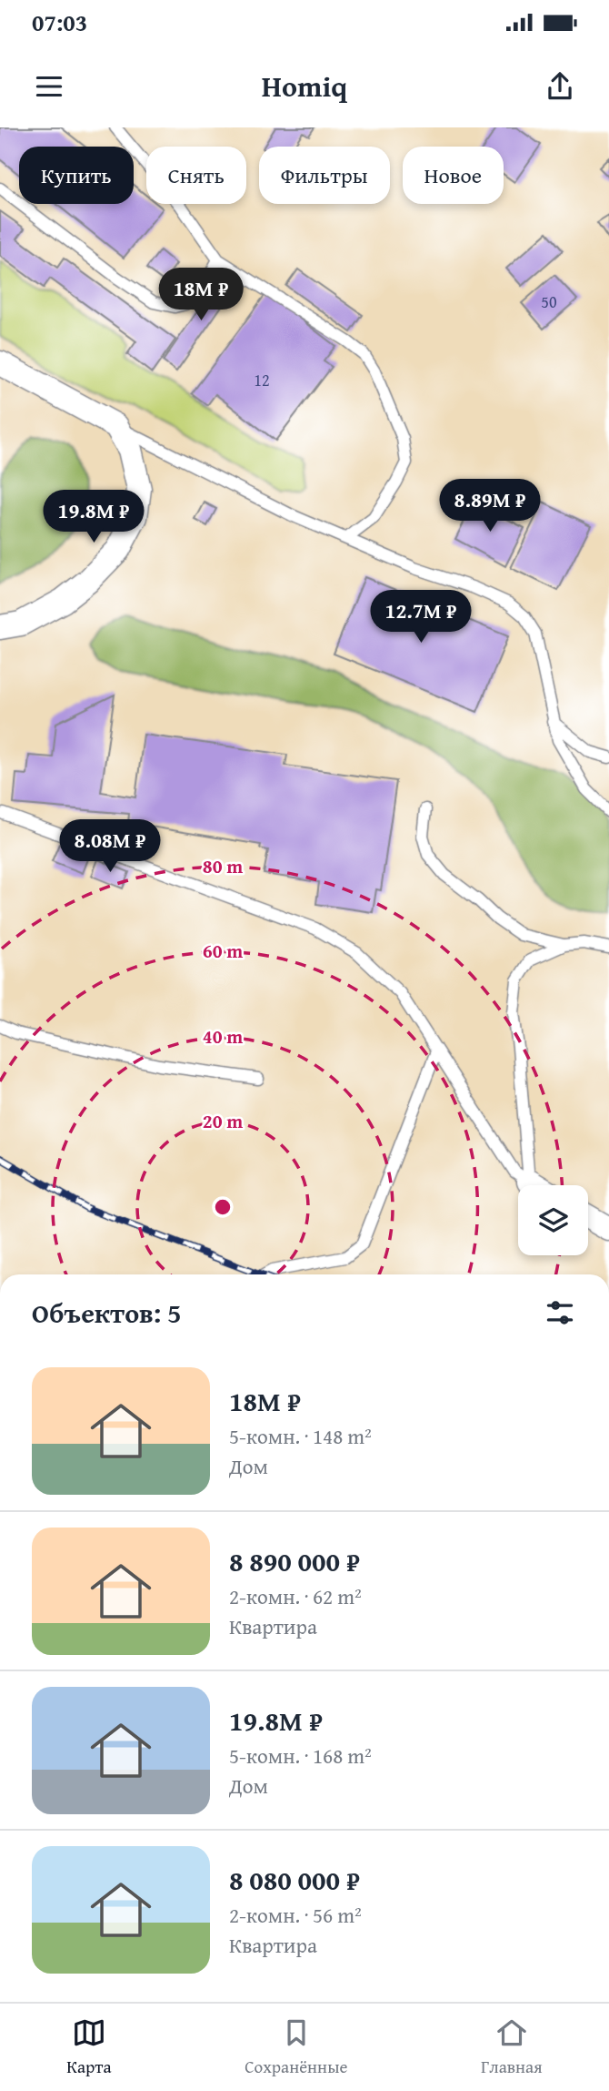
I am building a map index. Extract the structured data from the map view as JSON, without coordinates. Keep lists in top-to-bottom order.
{
  "house_numbers": ["50", "12"],
  "page": {
    "status": "07:03",
    "header": "Homiq",
    "chip": [
      "Купить",
      "Снять",
      "Фильтры",
      "Новое"
    ],
    "price": [
      "18M ₽",
      "8.89M ₽",
      "19.8M ₽",
      "12.7M ₽",
      "8.08M ₽"
    ],
    "heading": "Объектов: 5",
    "list": [
      {
        "name": "18M ₽",
        "note": "5-комн. · 148 m² · Дом"
      },
      {
        "name": "8 890 000 ₽",
        "note": "2-комн. · 62 m² · Квартира"
      },
      {
        "name": "19.8M ₽",
        "note": "5-комн. · 168 m² · Дом"
      },
      {
        "name": "8 080 000 ₽",
        "note": "2-комн. · 56 m² · Квартира"
      }
    ],
    "tabs": ["Карта", "Сохранённые", "Главная"]
  },
  "rings": [
    "80 m",
    "60 m",
    "40 m",
    "20 m"
  ]
}
